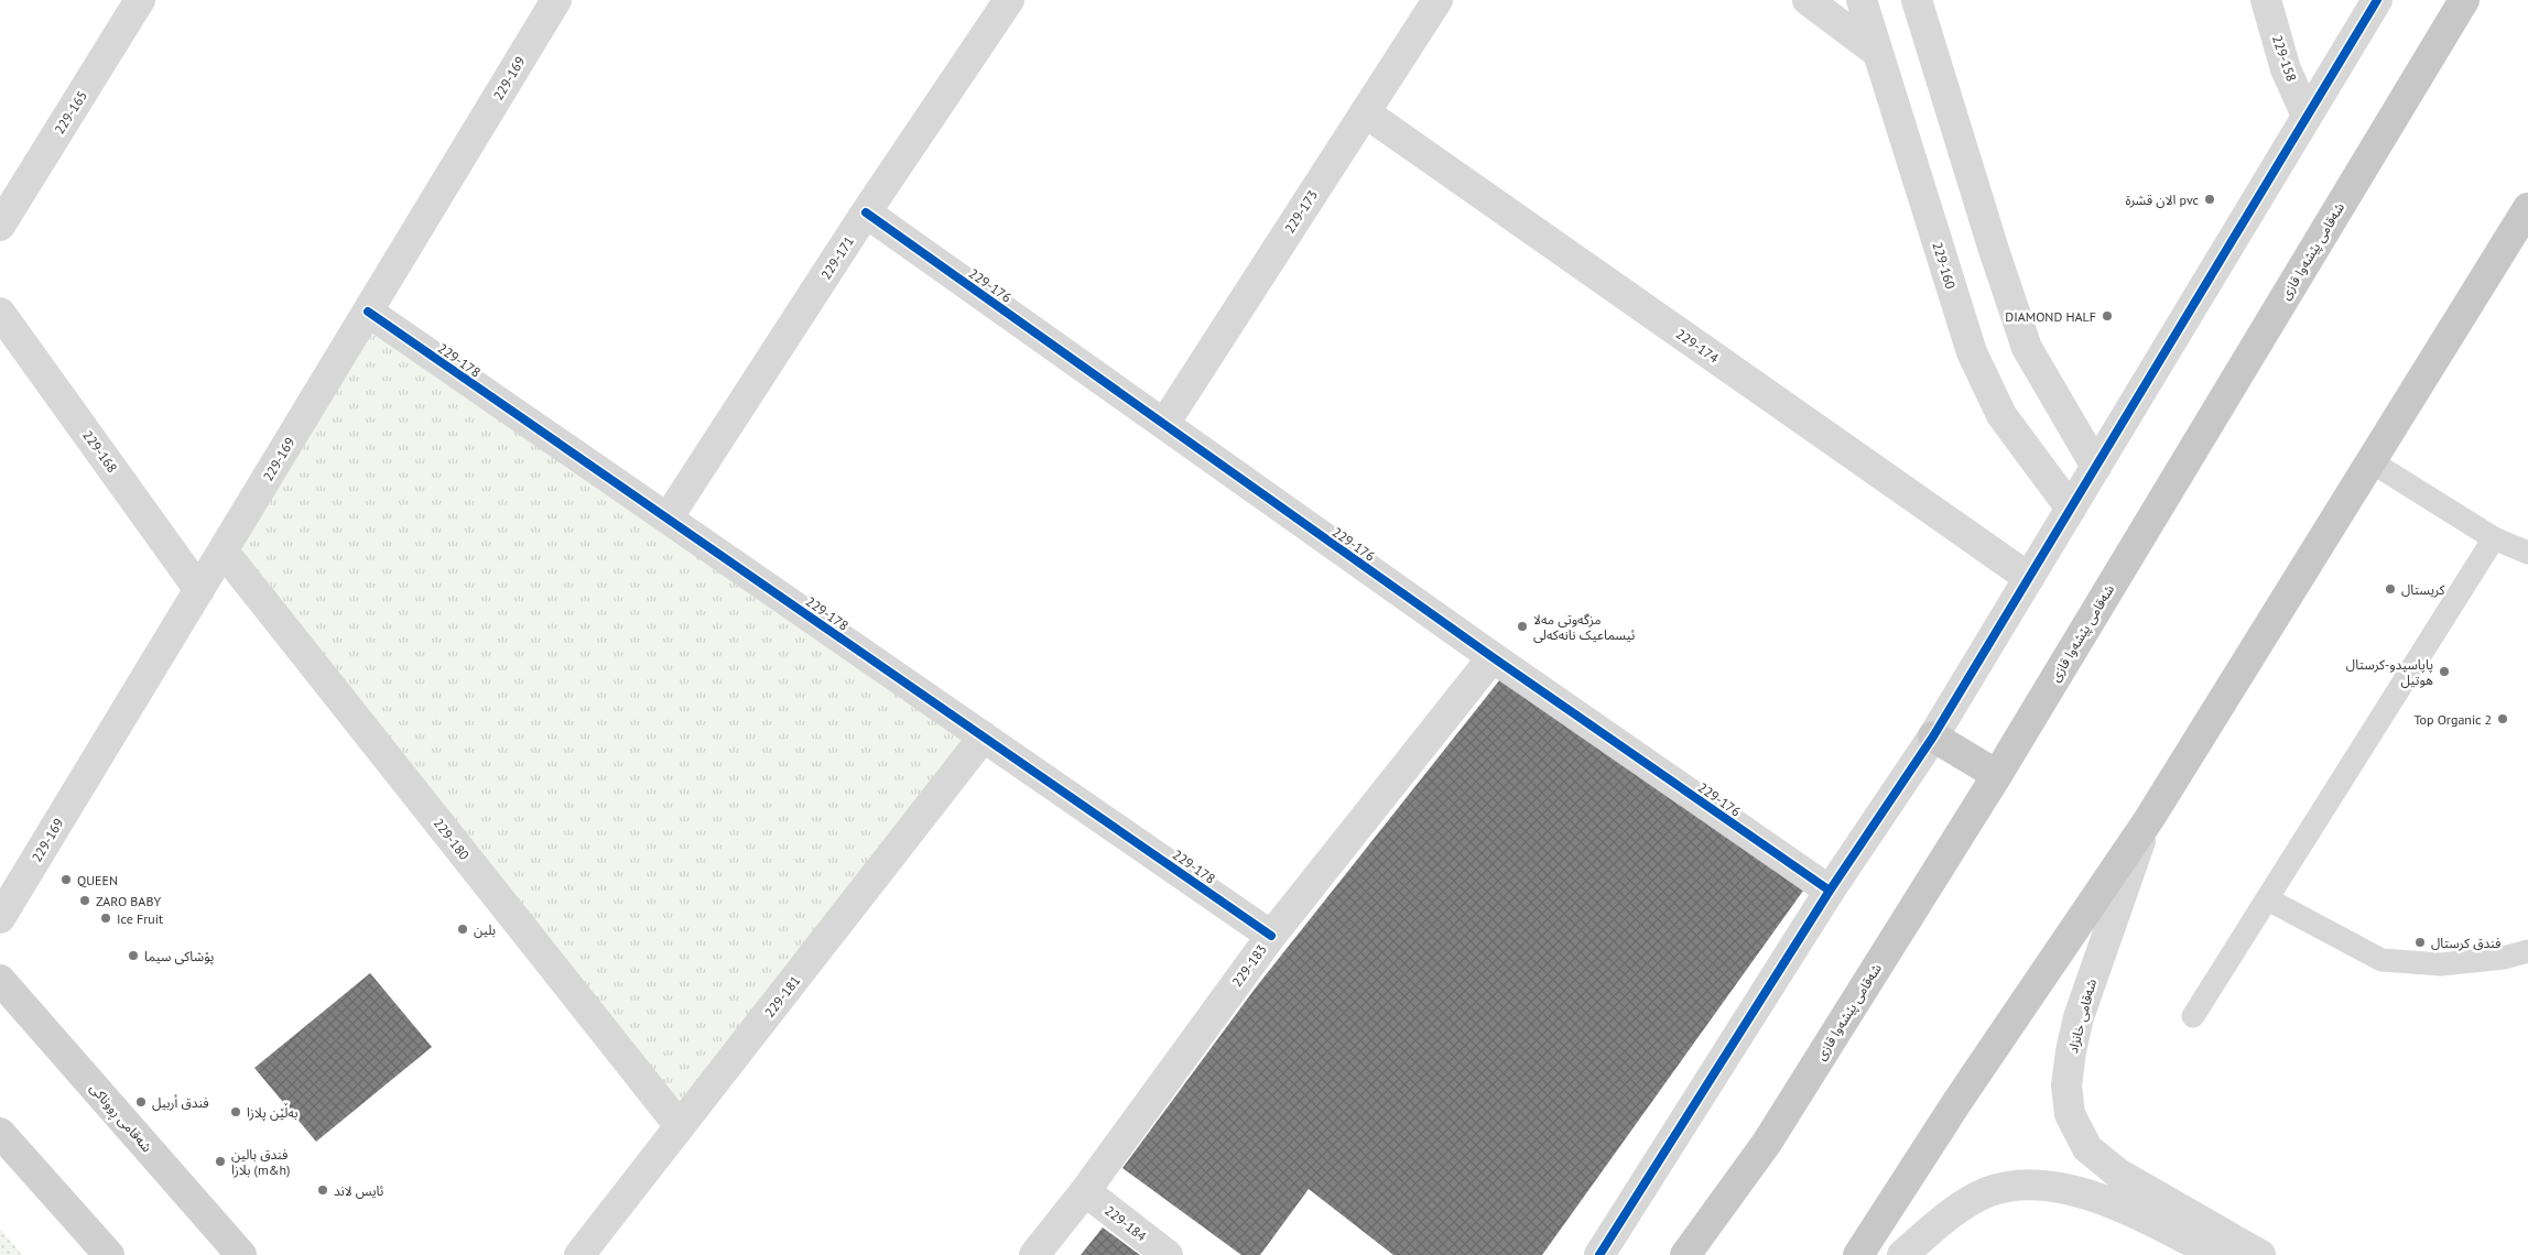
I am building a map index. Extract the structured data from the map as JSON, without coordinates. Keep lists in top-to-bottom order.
{
  "streets": {
    "highway": ["شەقامی پێشەوا قازی"],
    "main road": ["شەقامی ڕووناکی"],
    "street": [
      "229-158",
      "229-169",
      "229-165",
      "229-173",
      "229-171",
      "229-160",
      "229-176",
      "229-174",
      "229-178",
      "229-168",
      "229-180",
      "229-183",
      "229-181",
      "شەقامی خانزاد",
      "229-184"
    ]
  },
  "crossings": [
    ["229-169", "229-178"],
    ["229-169", "229-168"],
    ["229-169", "229-180"],
    ["229-173", "229-176"],
    ["229-173", "229-174"],
    ["229-171", "229-176"],
    ["229-171", "229-178"],
    ["229-176", "229-183"],
    ["229-178", "229-183"],
    ["229-178", "229-181"],
    ["229-180", "229-181"],
    ["229-183", "229-184"]
  ],
  "places": [
    "الان قشرة pvc",
    "DIAMOND HALF",
    "كريستال",
    "مزگەوتی مەلا ئیسماعیک نانەکەلی",
    "پاپاسيدو-كرستال هوتيل",
    "Top Organic 2",
    "QUEEN",
    "ZARO BABY",
    "Ice Fruit",
    "بلين",
    "فندق کرستال",
    "پۆشاکی سیما",
    "فندق أربيل",
    "بەڵێن پلازا",
    "فندق بالين بلازا (m&h)",
    "ئایس لاند"
  ]
}
